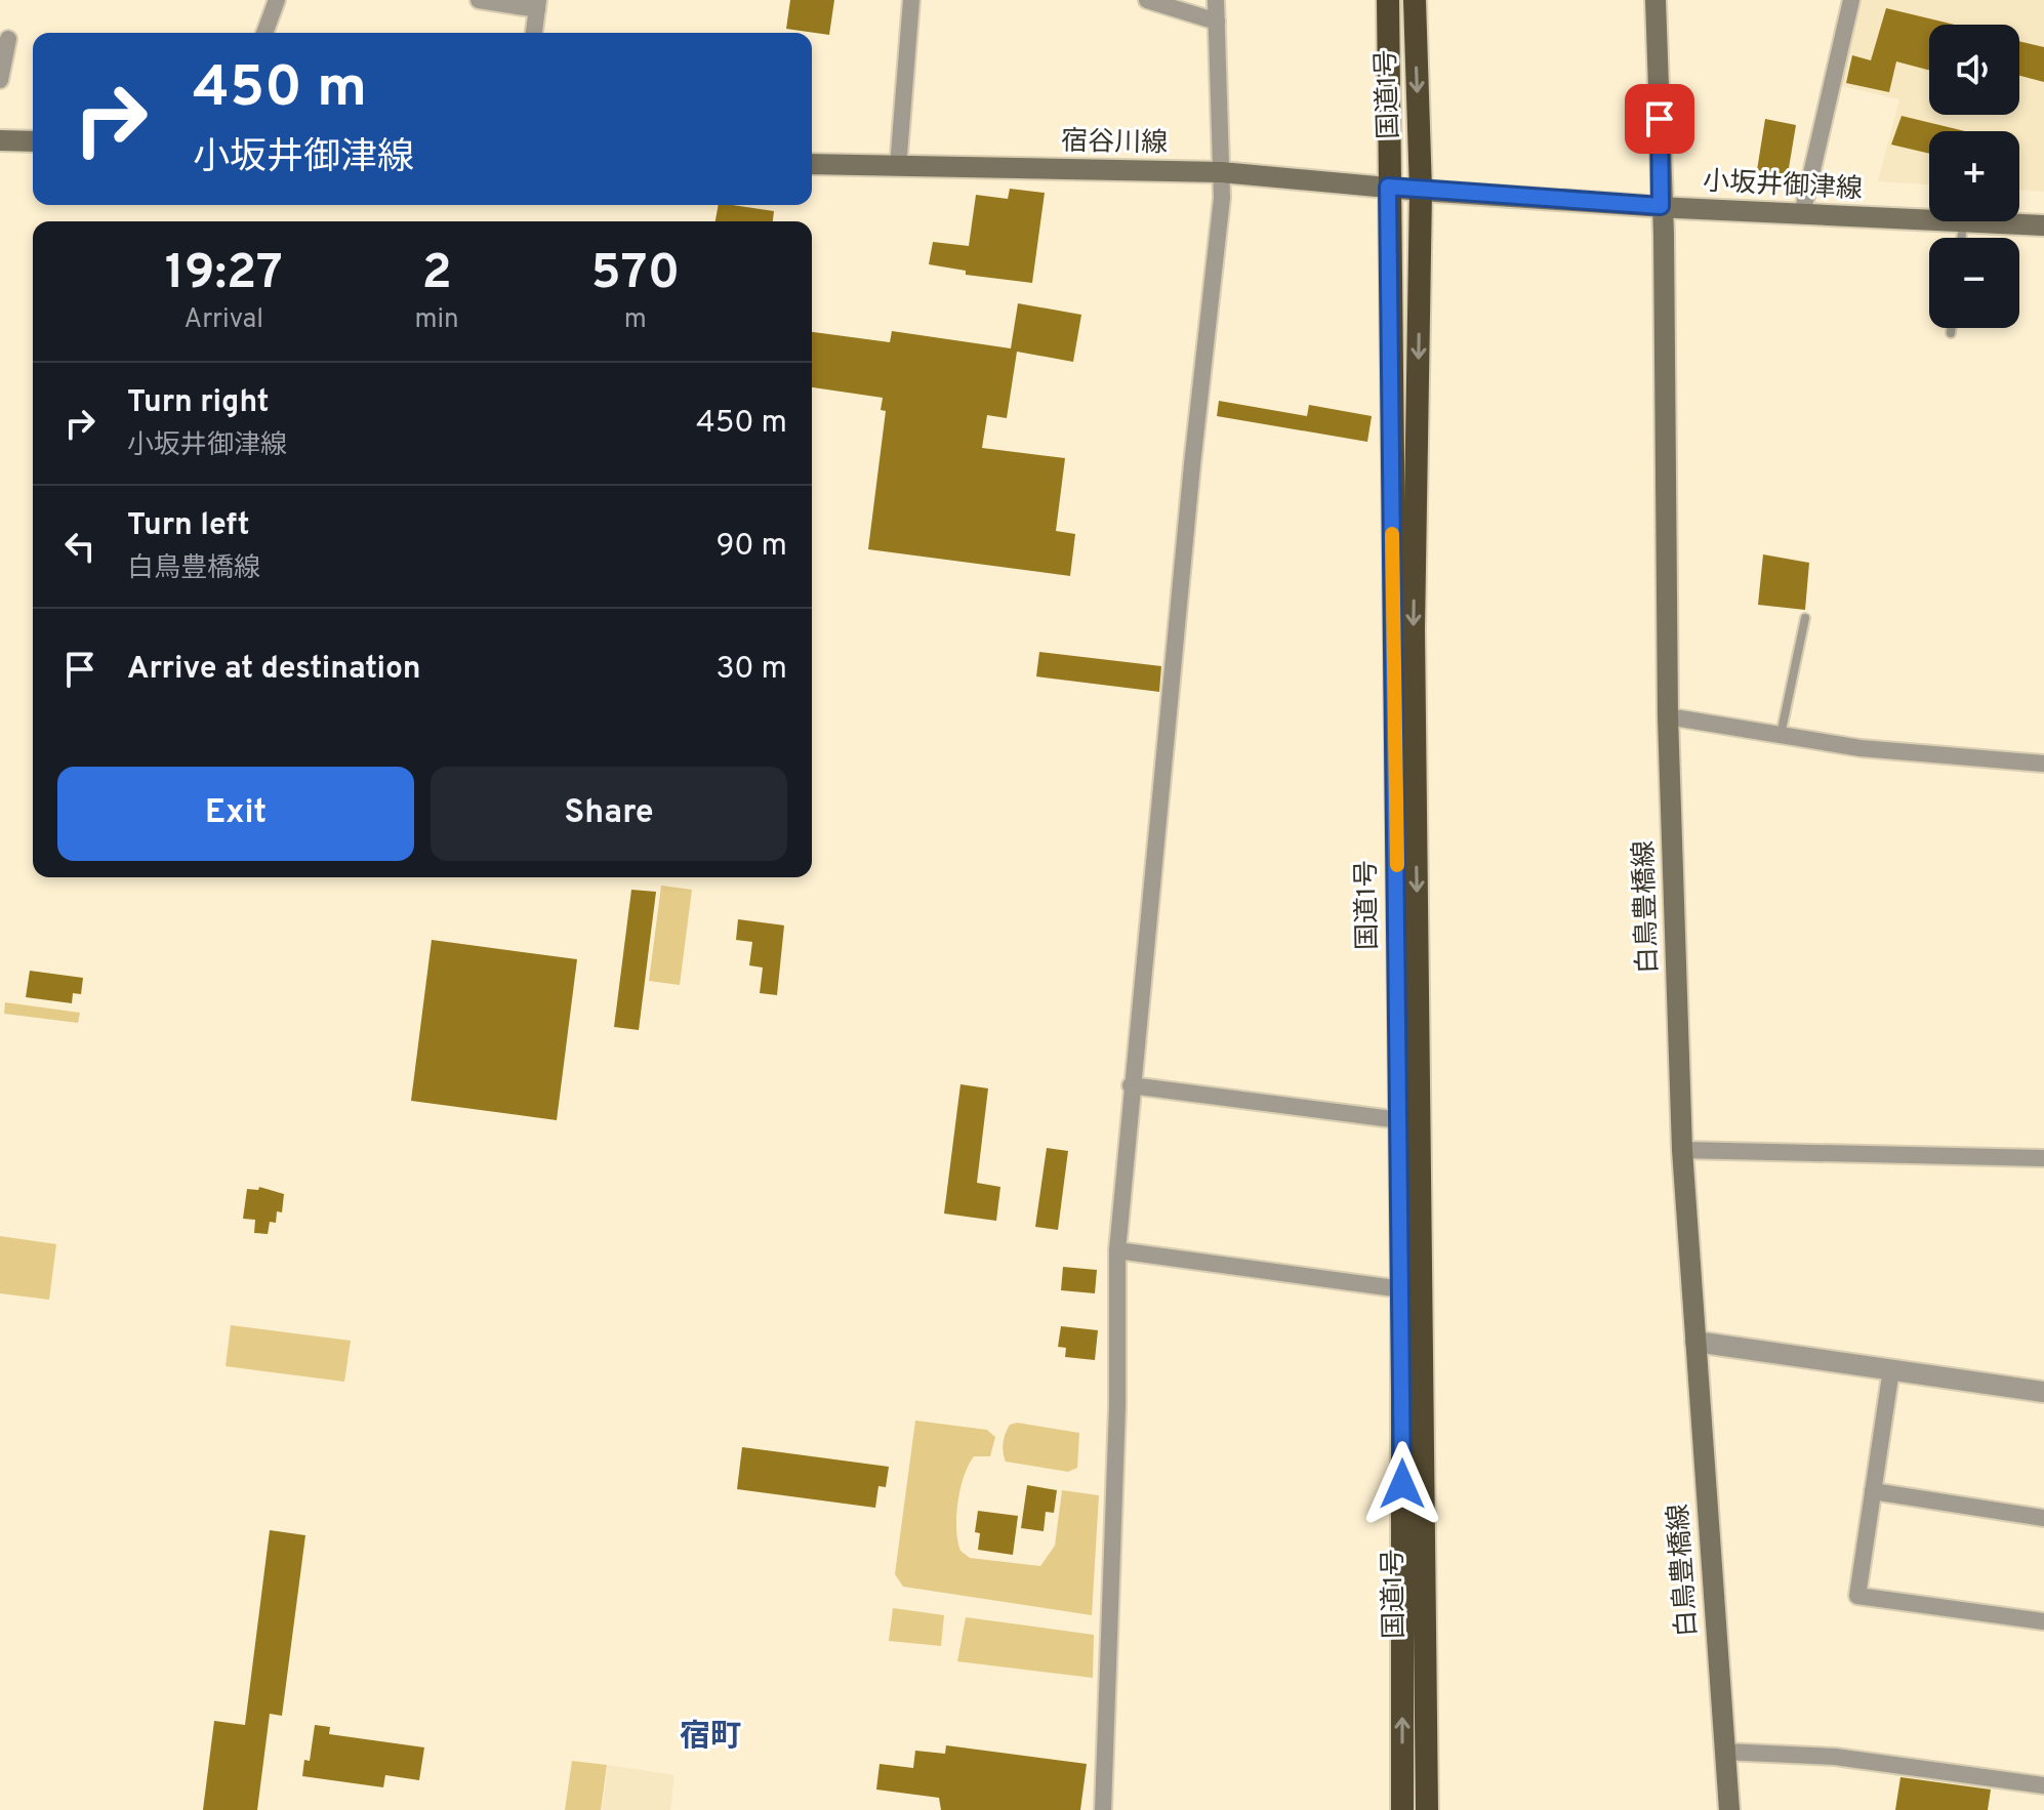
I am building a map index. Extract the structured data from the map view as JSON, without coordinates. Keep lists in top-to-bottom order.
{
  "streets": {
    "highway": ["国道1号"],
    "main road": ["宿谷川線", "小坂井御津線", "白鳥豊橋線"]
  },
  "crossings": [
    ["国道1号", "宿谷川線"],
    ["国道1号", "小坂井御津線"],
    ["宿谷川線", "小坂井御津線"],
    ["小坂井御津線", "白鳥豊橋線"]
  ],
  "districts": ["宿町"],
  "page": {
    "map_buttons": ["+", "−"],
    "turn": ["450 m", "小坂井御津線"],
    "eta": [
      "19:27",
      "Arrival",
      "2",
      "min",
      "570",
      "m"
    ],
    "list": [
      {
        "name": "Turn right",
        "note": "小坂井御津線",
        "value": "450 m"
      },
      {
        "name": "Turn left",
        "note": "白鳥豊橋線",
        "value": "90 m"
      },
      {
        "name": "Arrive at destination",
        "value": "30 m"
      }
    ],
    "buttons": ["Exit", "Share"]
  }
}
